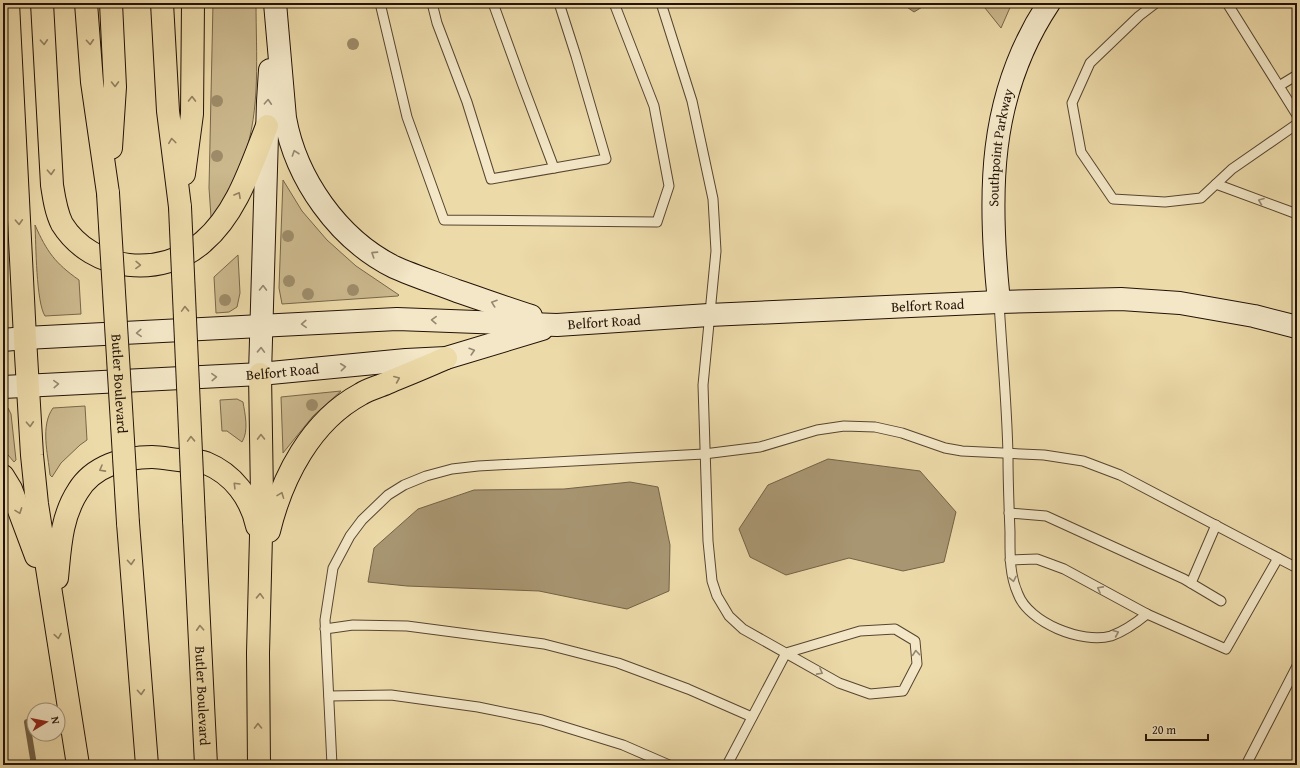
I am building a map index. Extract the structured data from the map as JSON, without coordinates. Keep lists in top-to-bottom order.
{
  "streets": {
    "highway": ["Butler Boulevard"],
    "main road": ["Southpoint Parkway", "Belfort Road"]
  },
  "crossings": [
    ["Southpoint Parkway", "Belfort Road"]
  ],
  "scale_bar": "20 m",
  "north": "right"
}
